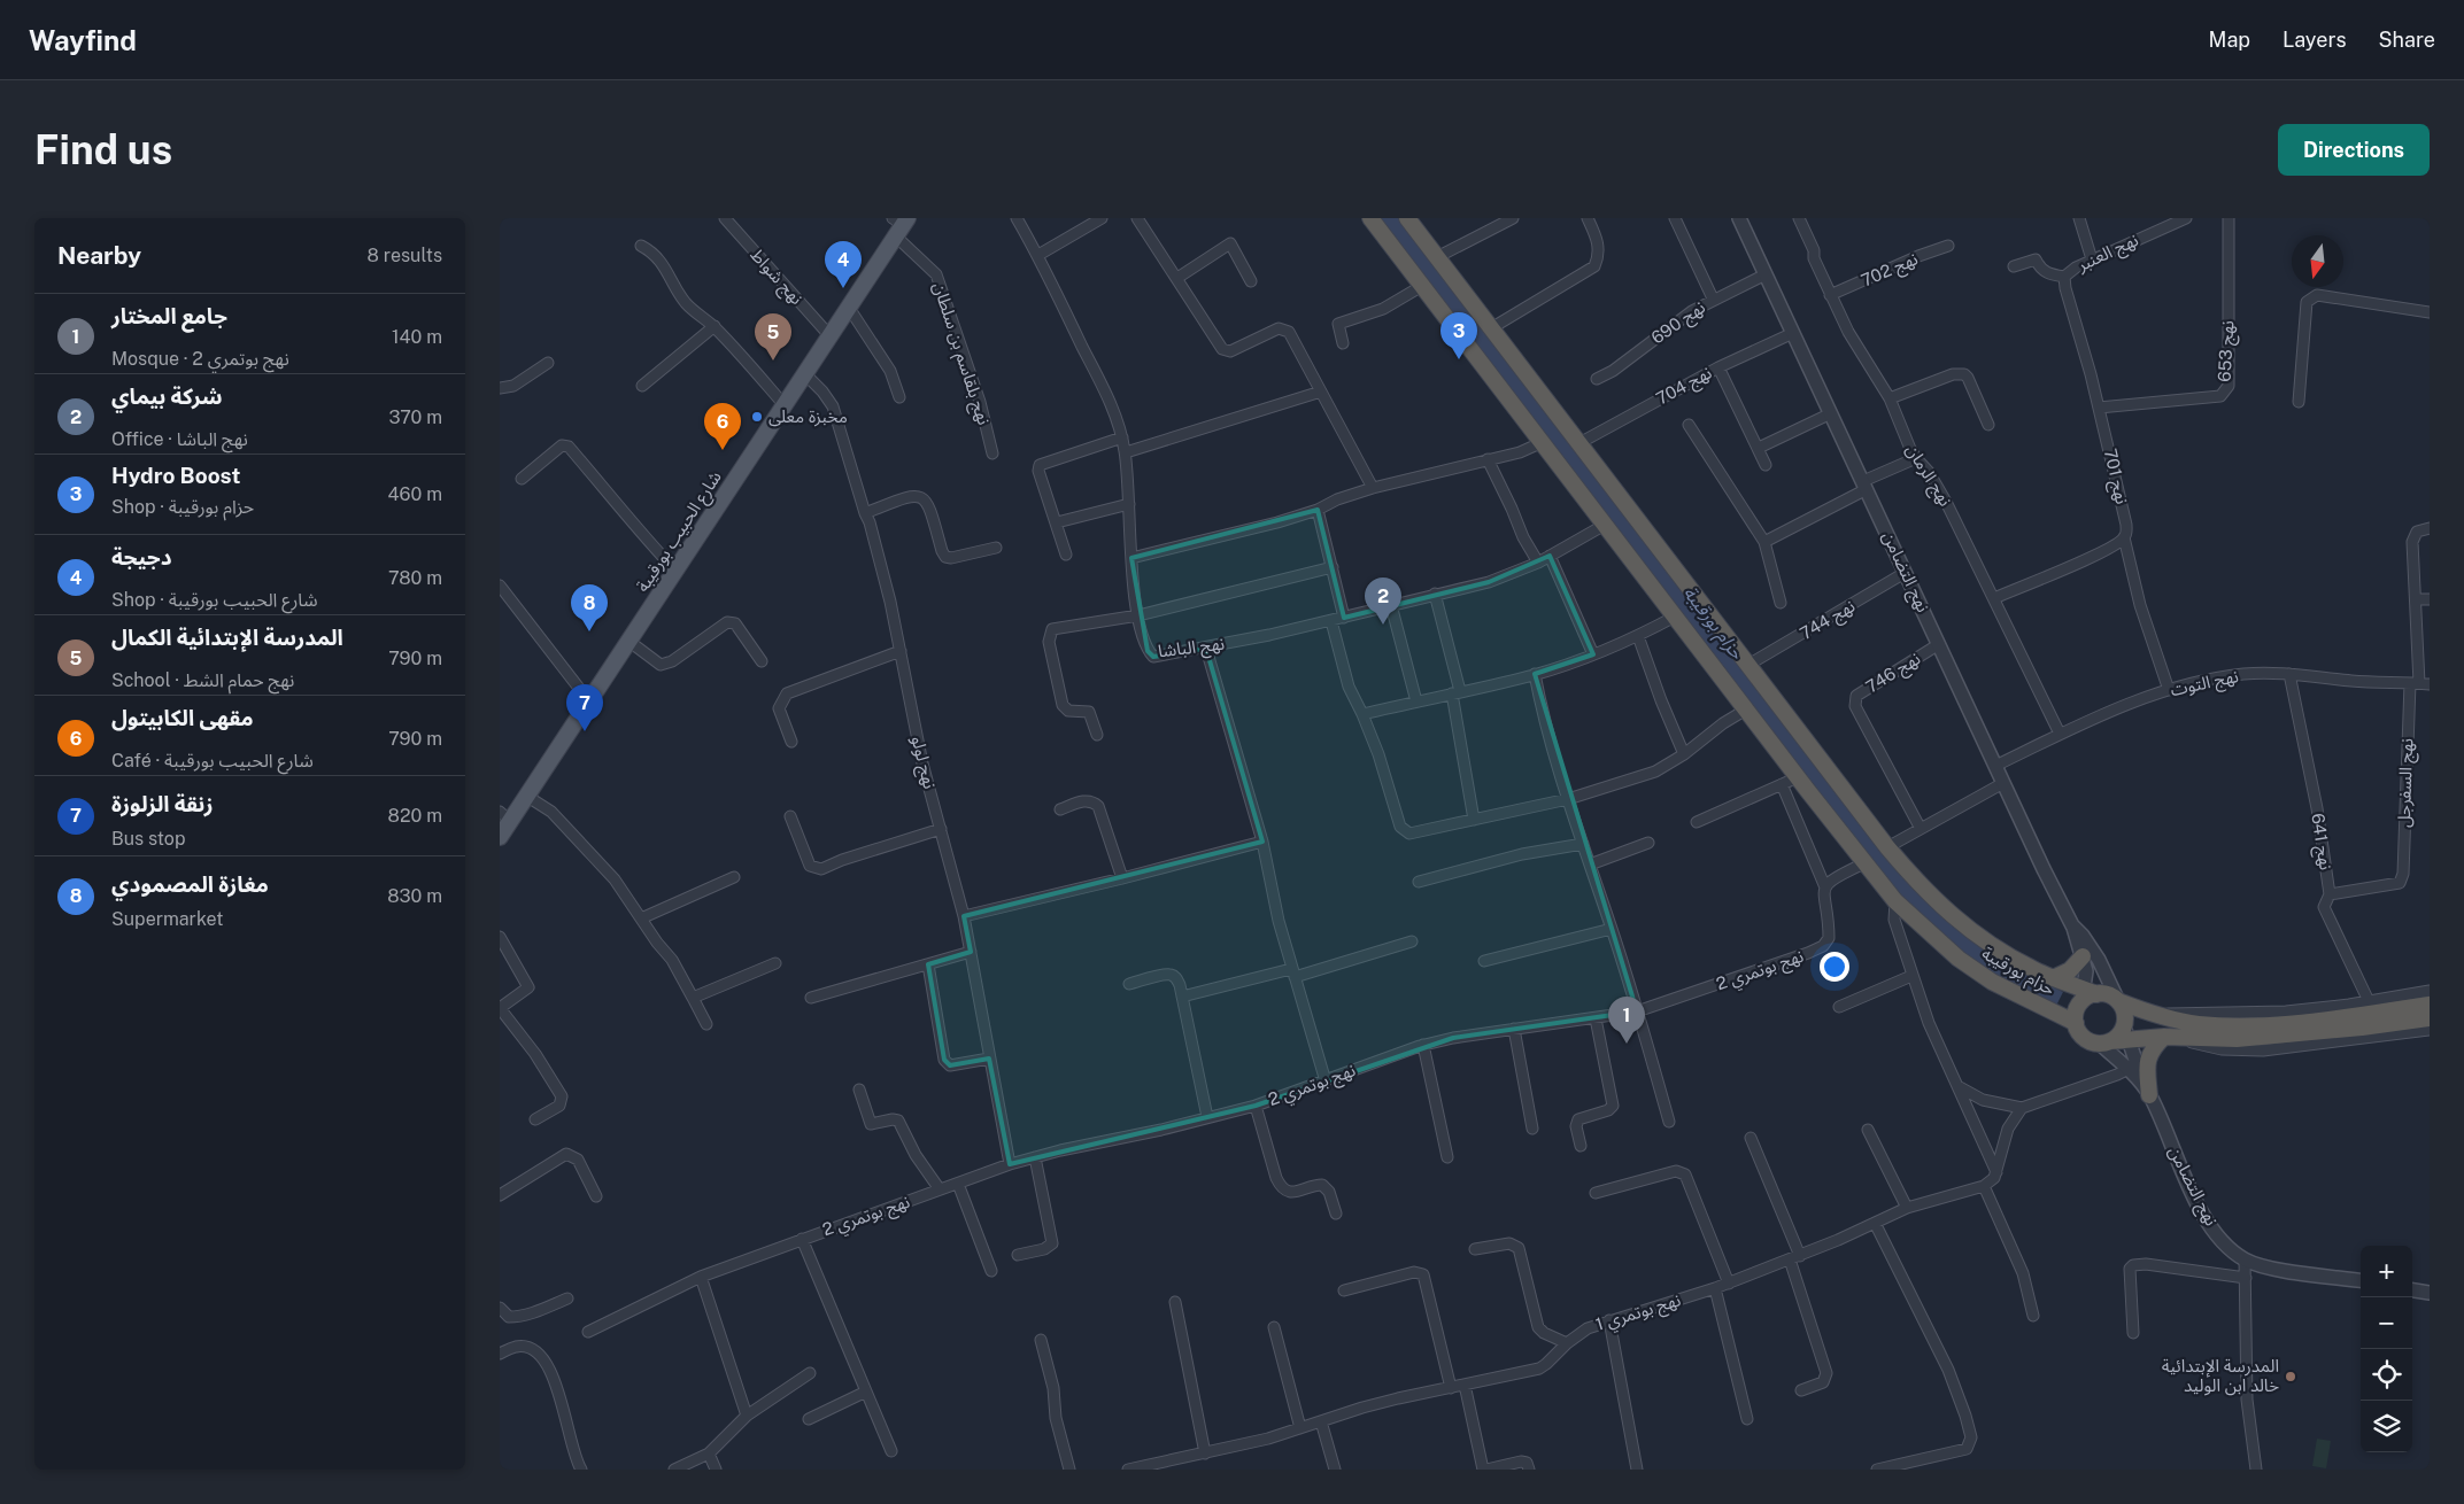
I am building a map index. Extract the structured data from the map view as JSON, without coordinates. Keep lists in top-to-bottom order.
{
  "streets": {
    "highway": ["حزام بورقيبة"],
    "main road": ["شارع الحبيب بورقيبة"],
    "street": [
      "نهج العنبر",
      "نهج 702",
      "نهج شواط",
      "نهج 690",
      "نهج 653",
      "نهج بلقاسم بن سلطان",
      "نهج 704",
      "نهج الرمان",
      "نهج 701",
      "نهج التضامن",
      "نهج 744",
      "نهج الباشا",
      "نهج 746",
      "نهج التوت",
      "نهج لولو",
      "نهج السفرجل",
      "نهج 641",
      "نهج بوتمري 2",
      "نهج بوتمري 1"
    ]
  },
  "crossings": [
    ["نهج العنبر", "نهج 701"],
    ["نهج 702", "نهج الرمان"],
    ["نهج شواط", "شارع الحبيب بورقيبة"],
    ["نهج 690", "نهج التضامن"],
    ["نهج 653", "نهج 701"],
    ["نهج بلقاسم بن سلطان", "شارع الحبيب بورقيبة"],
    ["نهج 704", "نهج التضامن"],
    ["نهج 704", "حزام بورقيبة"],
    ["نهج الرمان", "نهج التوت"],
    ["نهج 701", "نهج التوت"],
    ["شارع الحبيب بورقيبة", "نهج لولو"],
    ["نهج التضامن", "نهج 744"],
    ["نهج التضامن", "نهج 746"],
    ["نهج التضامن", "نهج التوت"],
    ["نهج التضامن", "حزام بورقيبة"],
    ["نهج 744", "حزام بورقيبة"],
    ["نهج الباشا", "حزام بورقيبة"],
    ["نهج التوت", "نهج السفرجل"],
    ["نهج التوت", "نهج 641"],
    ["نهج لولو", "نهج بوتمري 2"],
    ["نهج السفرجل", "نهج 641"]
  ],
  "water": ["حزام بورقيبة"],
  "places": ["مخبزة معلى", "المدرسة الإبتدائية خالد ابن الوليد"],
  "north": "bottom",
  "page": {
    "header": "Wayfind",
    "nav": ["Map", "Layers", "Share"],
    "buttons": "Directions",
    "title": "Find us",
    "heading": ["Nearby", "8 results"],
    "pins": [
      "4",
      "3",
      "5",
      "6",
      "2",
      "8",
      "7",
      "1"
    ],
    "list": [
      {
        "mark": "1",
        "name": "جامع المختار",
        "note": "Mosque · نهج بوتمري 2",
        "value": "140 m"
      },
      {
        "mark": "2",
        "name": "شركة بيماي",
        "note": "Office · نهج الباشا",
        "value": "370 m"
      },
      {
        "mark": "3",
        "name": "Hydro Boost",
        "note": "Shop · حزام بورقيبة",
        "value": "460 m"
      },
      {
        "mark": "4",
        "name": "دجيجة",
        "note": "Shop · شارع الحبيب بورقيبة",
        "value": "780 m"
      },
      {
        "mark": "5",
        "name": "المدرسة الإبتدائية الكمال",
        "note": "School · نهج حمام الشط",
        "value": "790 m"
      },
      {
        "mark": "6",
        "name": "مقهى الكابيتول",
        "note": "Café · شارع الحبيب بورقيبة",
        "value": "790 m"
      },
      {
        "mark": "7",
        "name": "زنقة الزلوزة",
        "note": "Bus stop",
        "value": "820 m"
      },
      {
        "mark": "8",
        "name": "مغازة المصمودي",
        "note": "Supermarket",
        "value": "830 m"
      }
    ],
    "map_buttons": ["+", "−"]
  }
}
